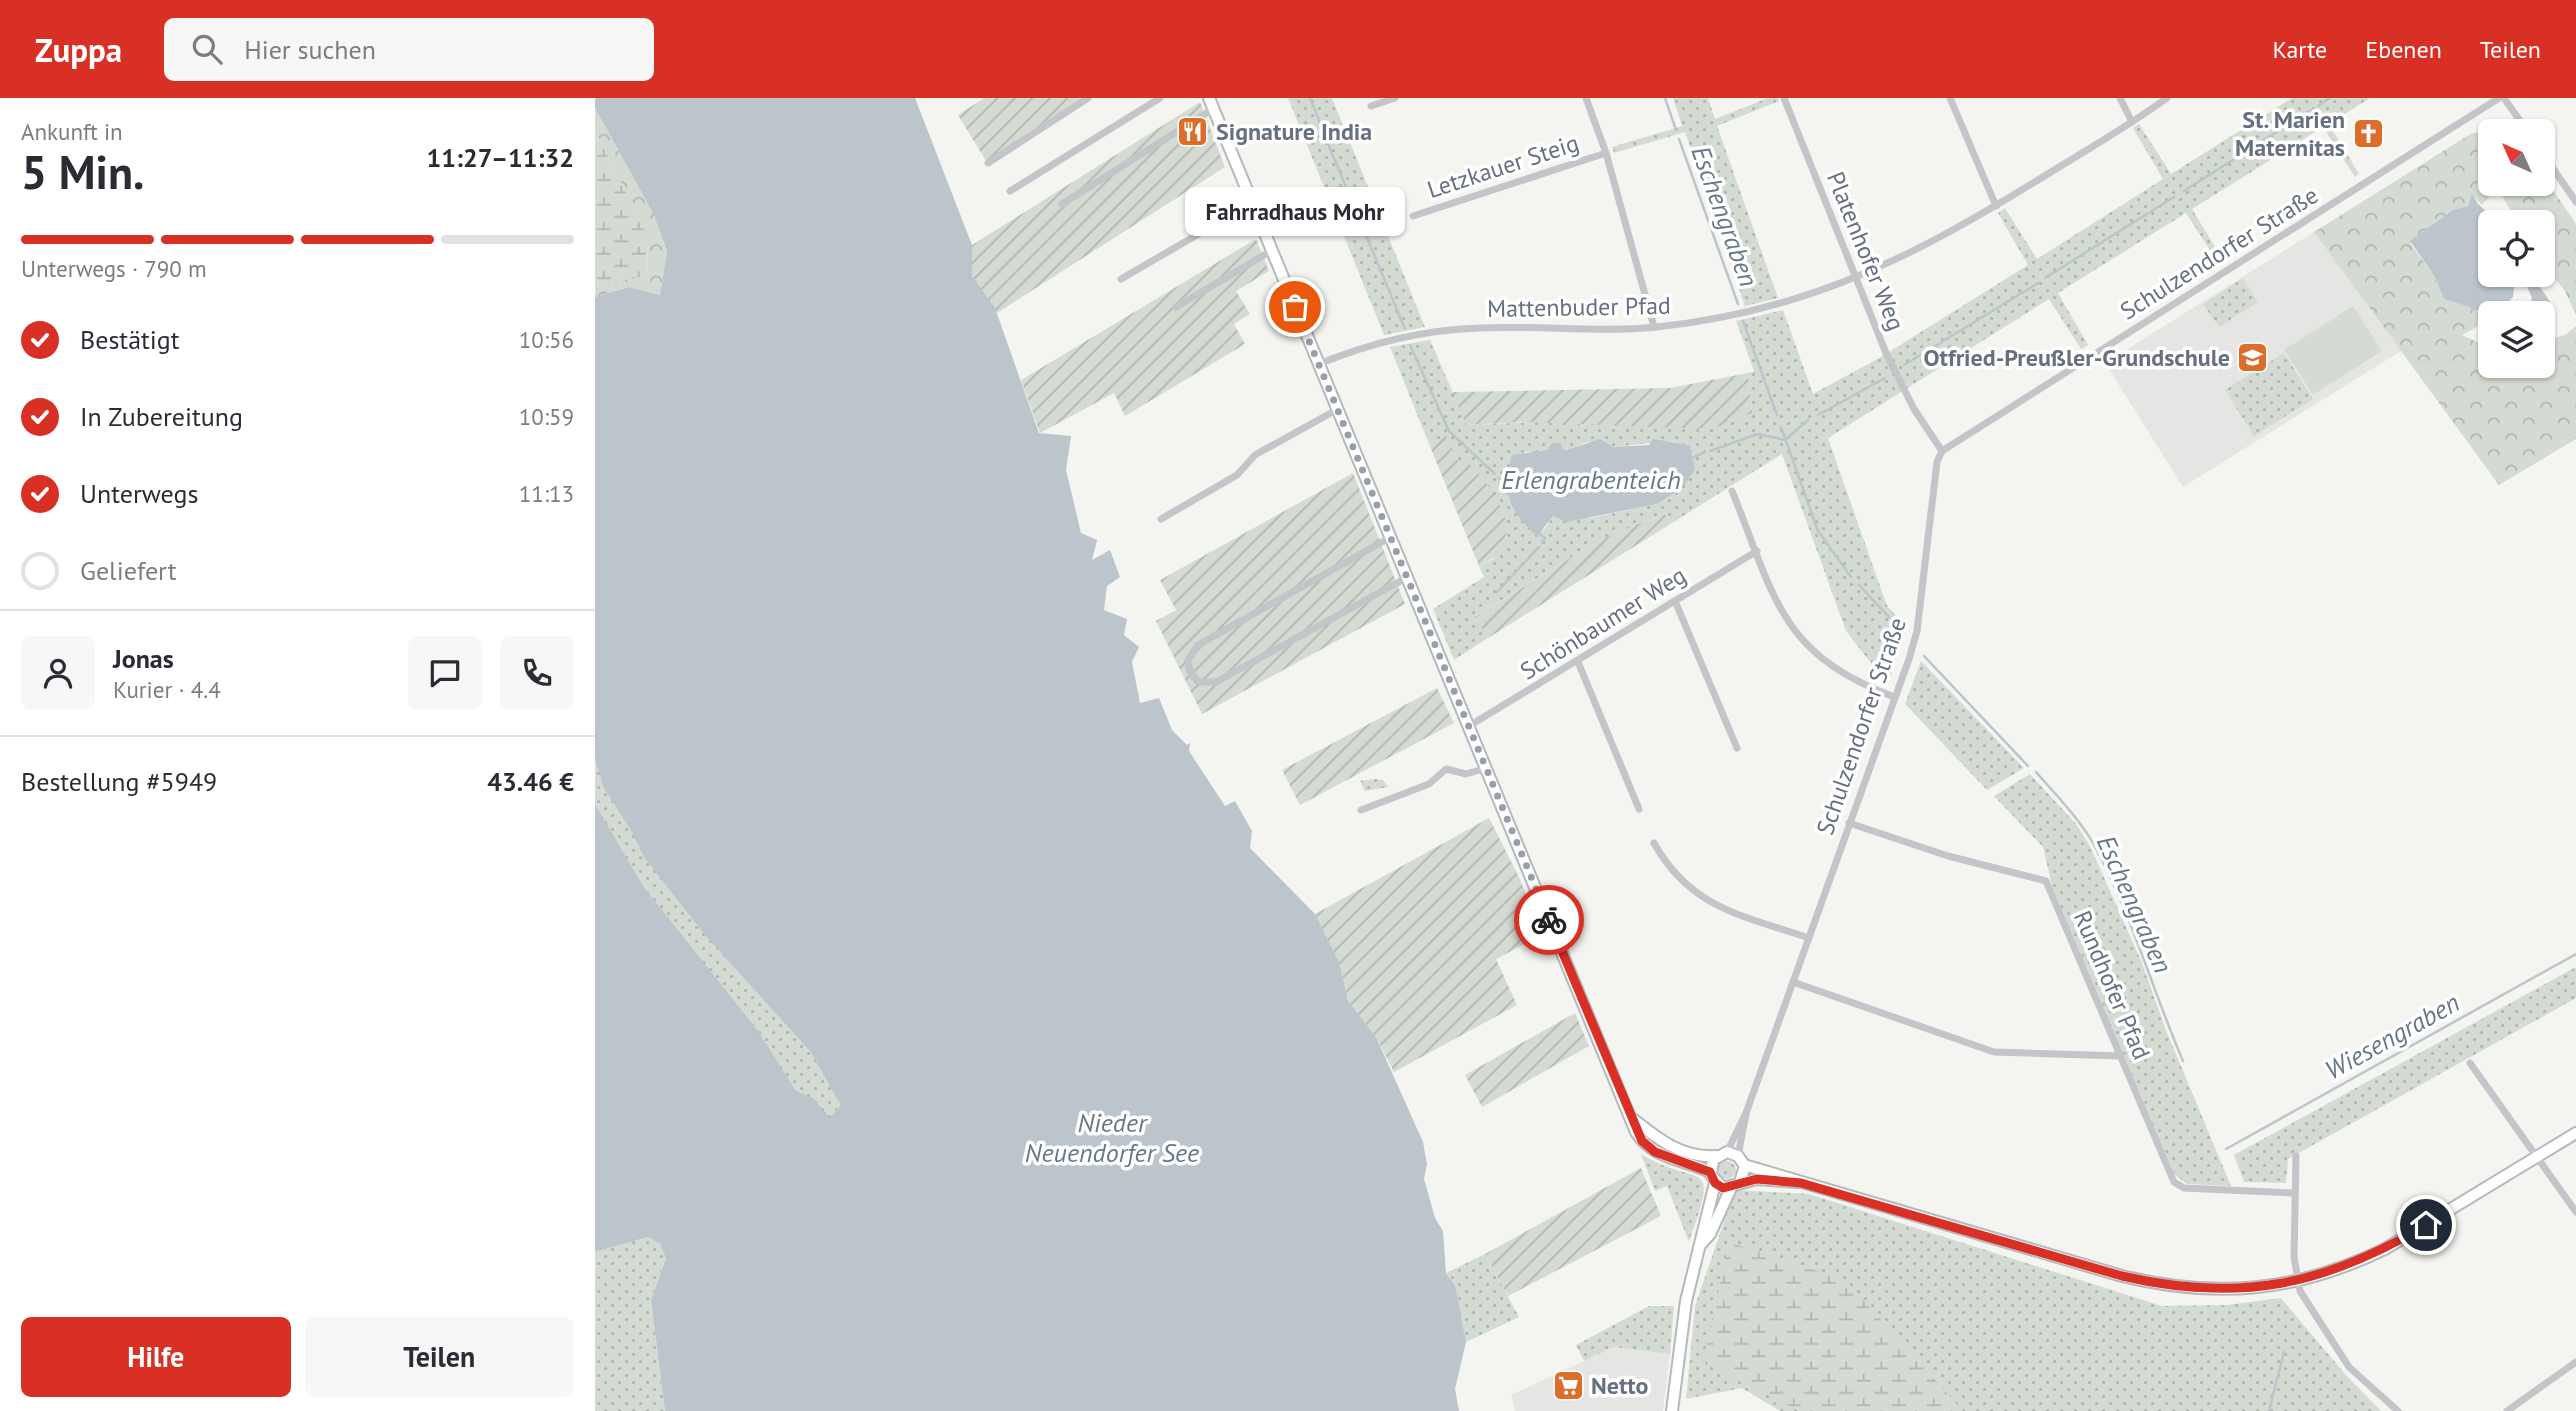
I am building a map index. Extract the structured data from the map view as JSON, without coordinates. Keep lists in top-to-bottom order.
{
  "streets": {
    "street": [
      "Letzkauer Steig",
      "Platenhofer Weg",
      "Schulzendorfer Straße",
      "Mattenbuder Pfad",
      "Schönbaumer Weg",
      "Rundhofer Pfad"
    ]
  },
  "crossings": [
    ["Platenhofer Weg", "Schulzendorfer Straße"],
    ["Platenhofer Weg", "Mattenbuder Pfad"],
    ["Schulzendorfer Straße", "Rundhofer Pfad"]
  ],
  "water": [
    "Eschengraben",
    "Erlengrabenteich",
    "Wiesengraben",
    "Nieder Neuendorfer See"
  ],
  "places": {
    "restaurant": ["Signature India"],
    "church": ["St. Marien Maternitas"],
    "other": ["Fahrradhaus Mohr"],
    "school or university": ["Otfried-Preußler-Grundschule"],
    "supermarket": ["Netto"]
  },
  "north": "top left",
  "page": {
    "header": "Zuppa",
    "search": "Hier suchen",
    "nav": ["Karte", "Ebenen", "Teilen"],
    "heading": ["5 Min.", "Ankunft in", "11:27–11:32"],
    "panel": [
      "Jonas",
      "Kurier · 4.4",
      "Bestellung #5949",
      "43.46 €"
    ],
    "bubble": "Fahrradhaus Mohr",
    "bar": "Unterwegs · 790 m",
    "list": [
      ["Bestätigt", "10:56"],
      ["In Zubereitung", "10:59"],
      ["Unterwegs", "11:13"],
      "Geliefert"
    ],
    "buttons": ["Hilfe", "Teilen"]
  }
}
